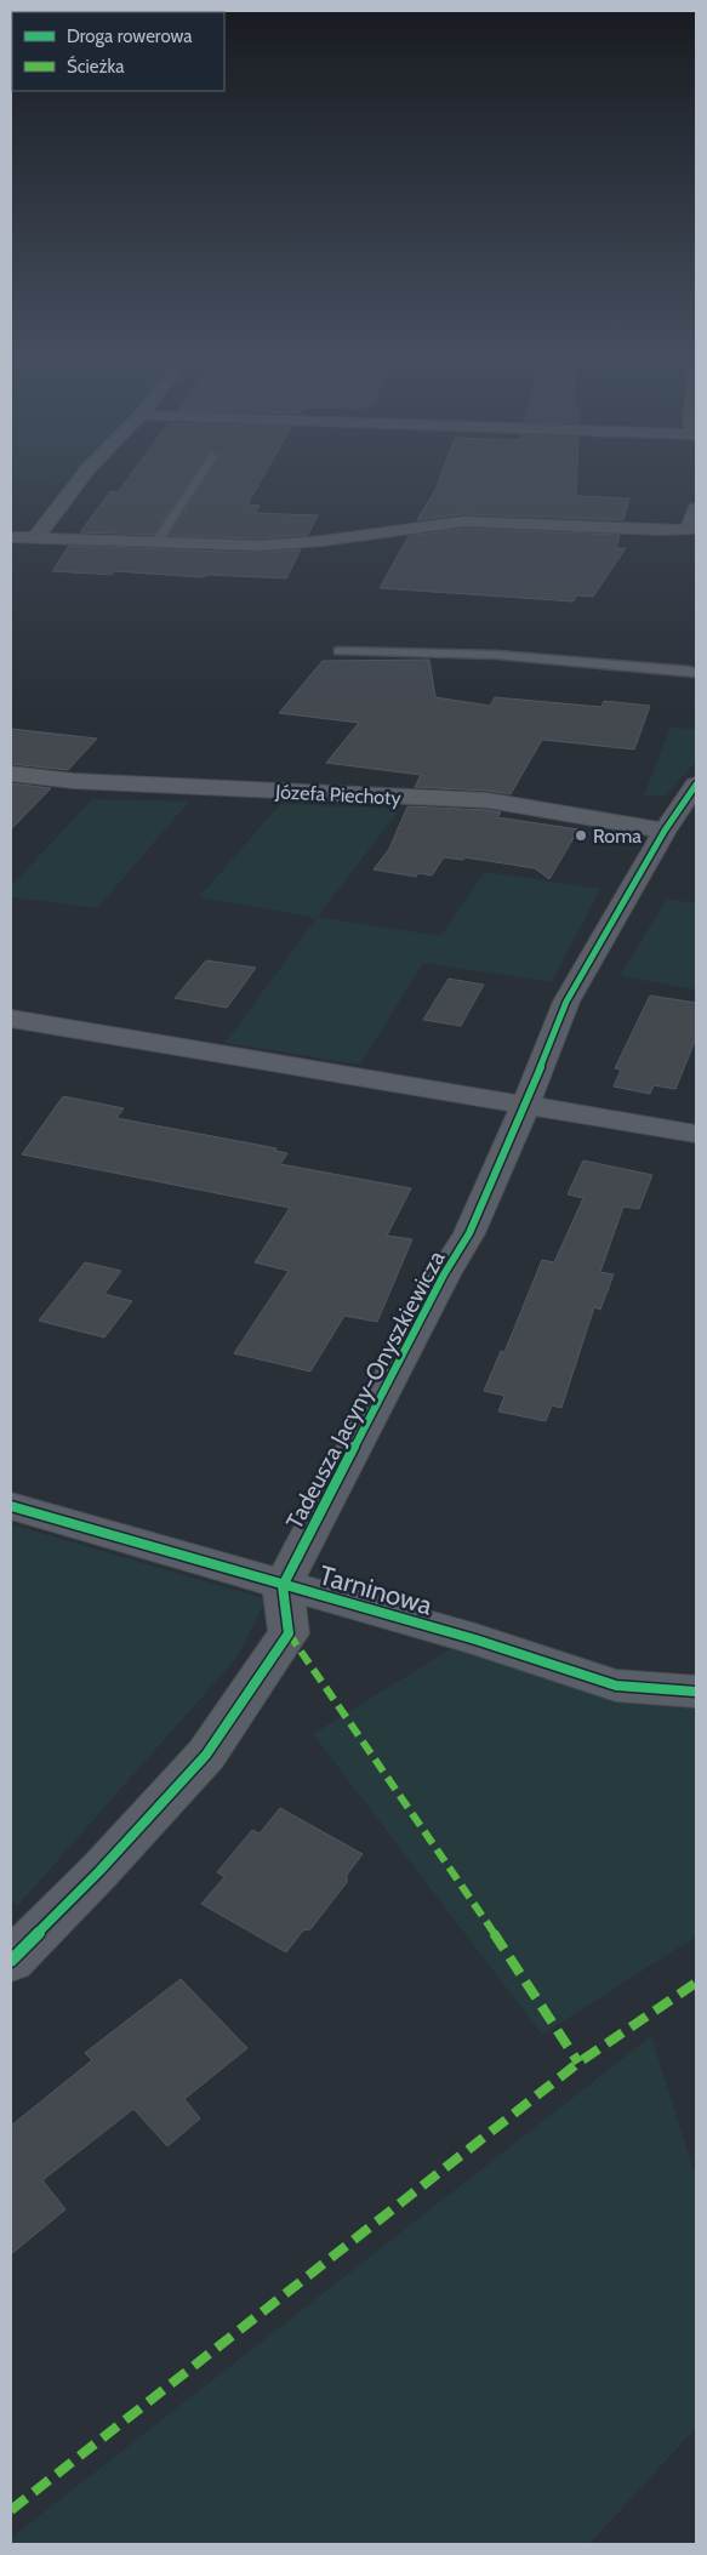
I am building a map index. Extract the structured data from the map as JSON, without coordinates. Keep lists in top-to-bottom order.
{
  "streets": {
    "street": ["Józefa Piechoty", "Tadeusza Jacyny-Onyszkiewicza", "Tarninowa"]
  },
  "crossings": [
    ["Józefa Piechoty", "Tadeusza Jacyny-Onyszkiewicza"],
    ["Tadeusza Jacyny-Onyszkiewicza", "Tarninowa"]
  ],
  "places": ["Roma"],
  "legend": ["Droga rowerowa", "Ścieżka"]
}
